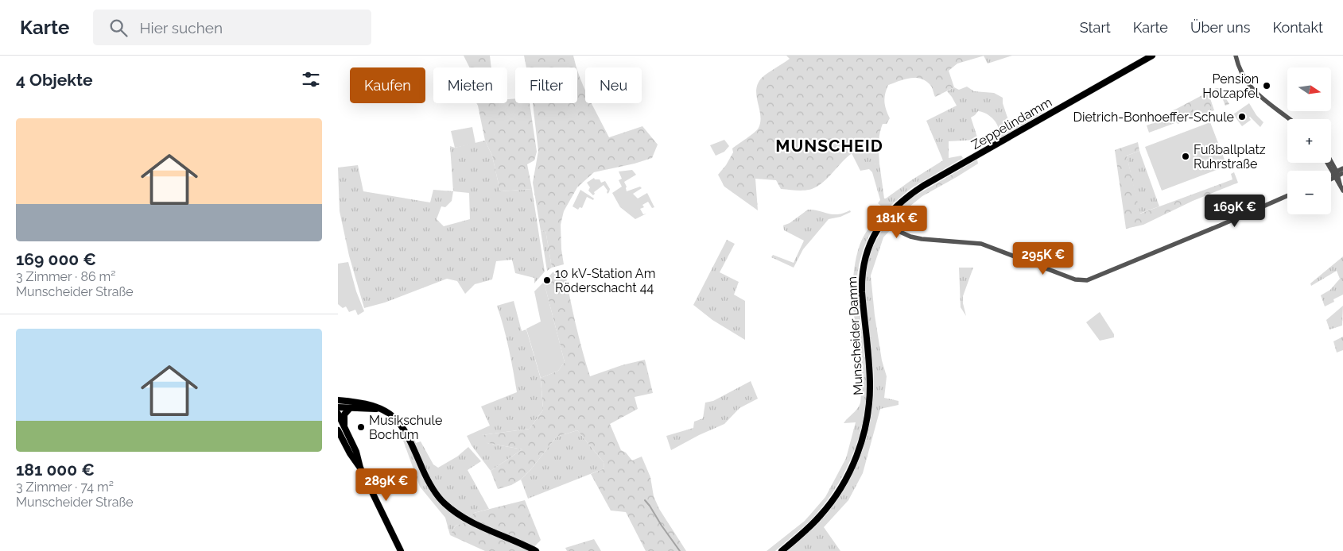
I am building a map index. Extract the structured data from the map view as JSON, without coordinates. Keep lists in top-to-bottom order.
{
  "streets": {
    "main road": ["Zeppelindamm", "Munscheider Damm"]
  },
  "crossings": [
    ["Zeppelindamm", "Munscheider Damm"]
  ],
  "districts": ["MUNSCHEID"],
  "places": [
    "Pension Holzapfel",
    "Dietrich-Bonhoeffer-Schule",
    "Fußballplatz Ruhrstraße",
    "10 kV-Station Am Röderschacht 44",
    "Musikschule Bochum"
  ],
  "north": "right",
  "page": {
    "header": "Karte",
    "search": "Hier suchen",
    "nav": [
      "Start",
      "Karte",
      "Über uns",
      "Kontakt"
    ],
    "heading": "4 Objekte",
    "map_buttons": ["+", "−"],
    "chip": [
      "Kaufen",
      "Mieten",
      "Filter",
      "Neu"
    ],
    "list": [
      {
        "name": "169 000 €",
        "note": "3 Zimmer · 86 m² · Munscheider Straße"
      },
      {
        "name": "181 000 €",
        "note": "3 Zimmer · 74 m² · Munscheider Straße"
      }
    ],
    "price": [
      "169K €",
      "181K €",
      "295K €",
      "289K €"
    ]
  }
}
